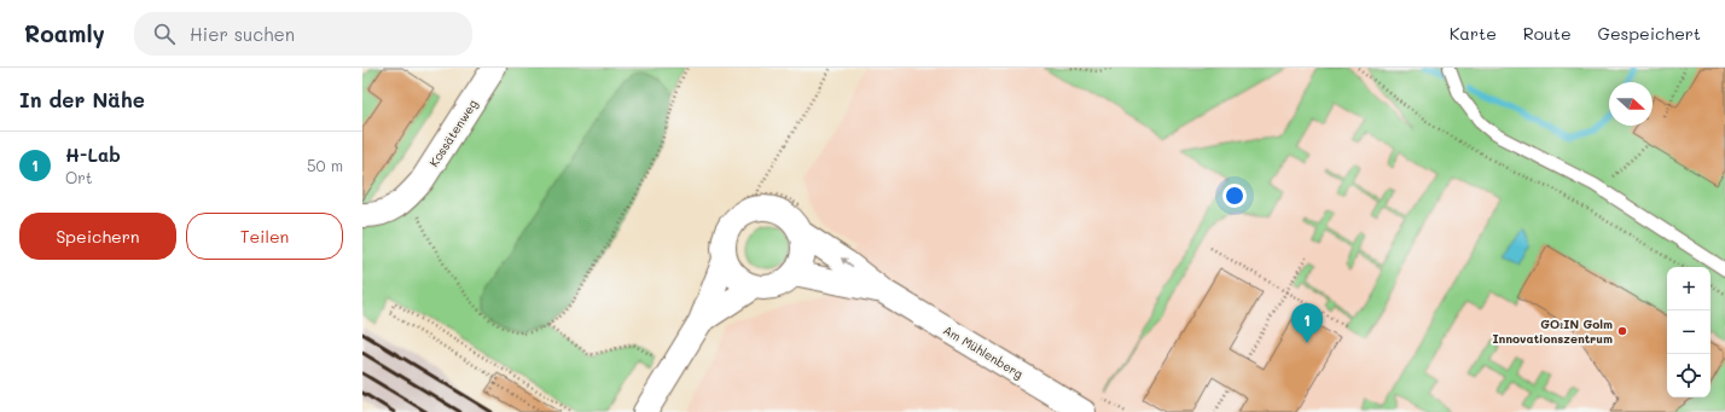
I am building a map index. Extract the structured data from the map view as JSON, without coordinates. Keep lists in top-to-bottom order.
{
  "streets": {
    "street": ["Kossätenweg", "Am Mühlenberg"]
  },
  "places": ["GO:IN Golm Innovationszentrum"],
  "north": "right",
  "page": {
    "header": "Roamly",
    "search": "Hier suchen",
    "nav": ["Karte", "Route", "Gespeichert"],
    "heading": "In der Nähe",
    "list": [
      {
        "mark": "1",
        "name": "H-Lab",
        "note": "Ort",
        "value": "50 m"
      }
    ],
    "buttons": ["Speichern", "Teilen"],
    "map_buttons": ["+", "−"],
    "pins": "1"
  }
}
